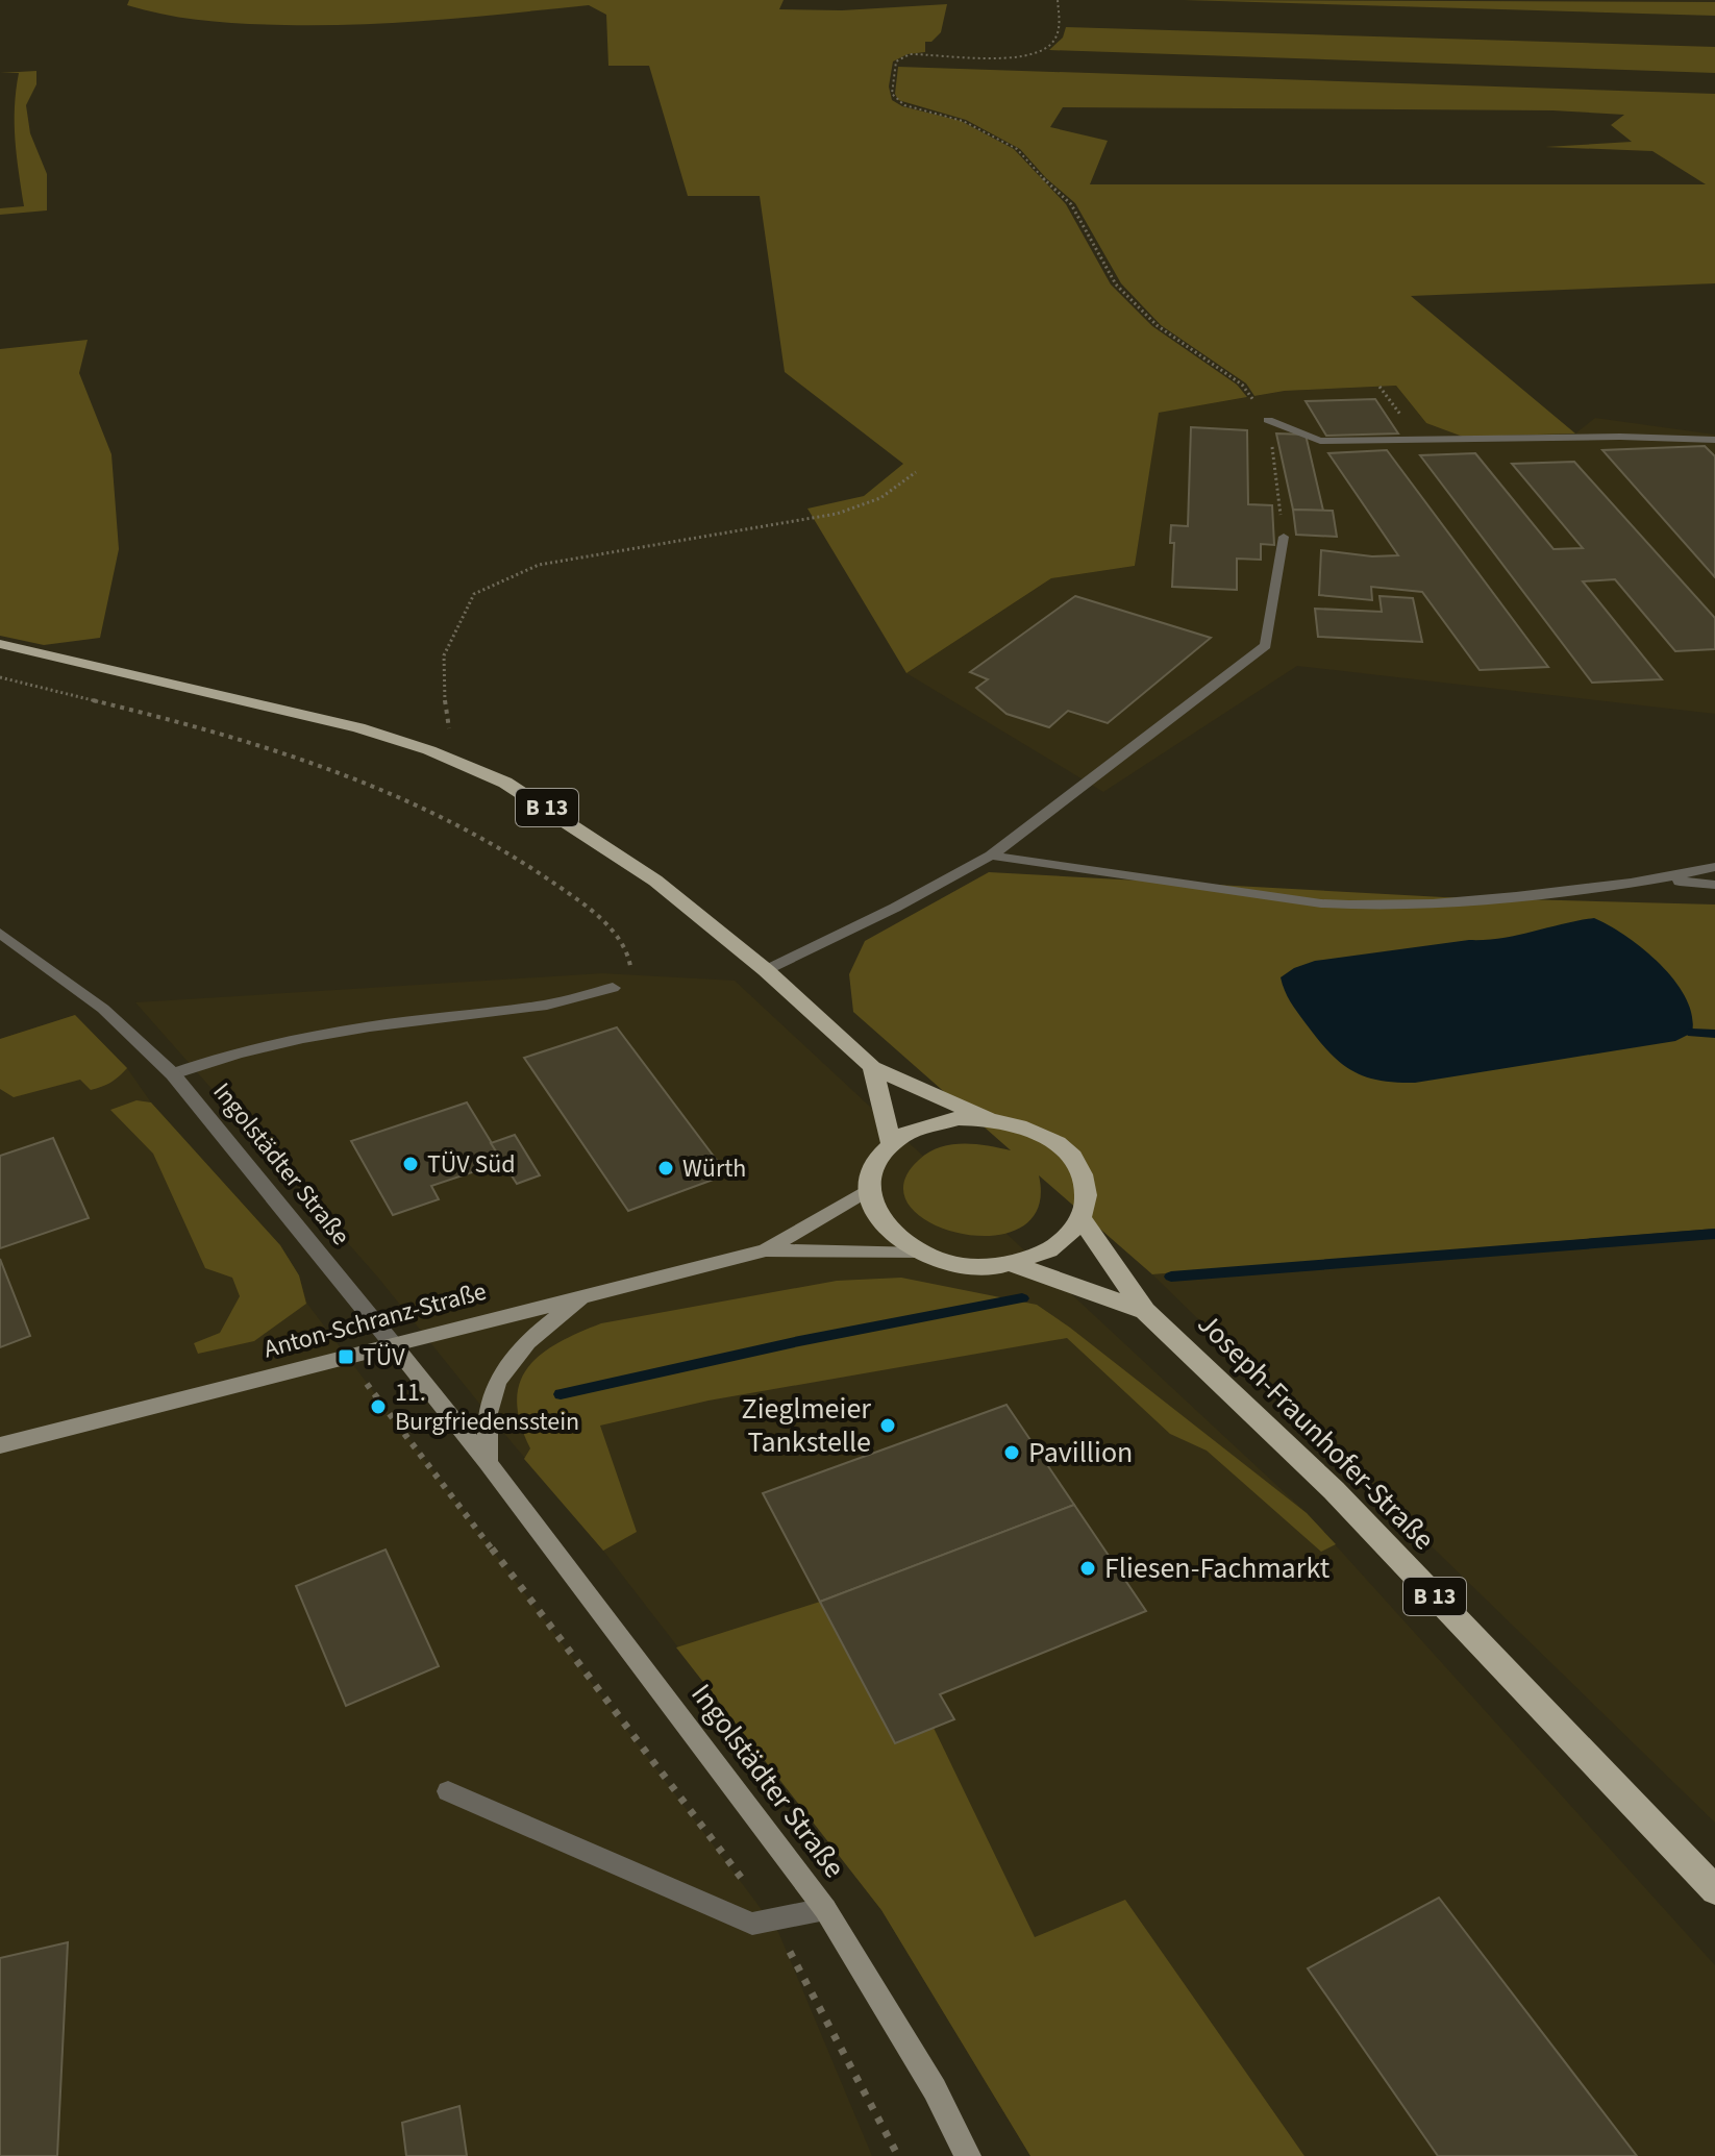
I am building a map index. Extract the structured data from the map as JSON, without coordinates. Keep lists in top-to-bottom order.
{
  "streets": {
    "main road": ["B 13", "Joseph-Fraunhofer-Straße"],
    "street": ["Ingolstädter Straße", "Anton-Schranz-Straße"]
  },
  "crossings": [
    ["B 13", "Anton-Schranz-Straße"],
    ["B 13", "Joseph-Fraunhofer-Straße"],
    ["Ingolstädter Straße", "Anton-Schranz-Straße"],
    ["Anton-Schranz-Straße", "Joseph-Fraunhofer-Straße"]
  ],
  "places": {
    "other": [
      "TÜV Süd",
      "Würth",
      "11. Burgfriedensstein",
      "Zieglmeier Tankstelle",
      "Pavillion",
      "Fliesen-Fachmarkt"
    ],
    "transit": ["TÜV"]
  }
}
